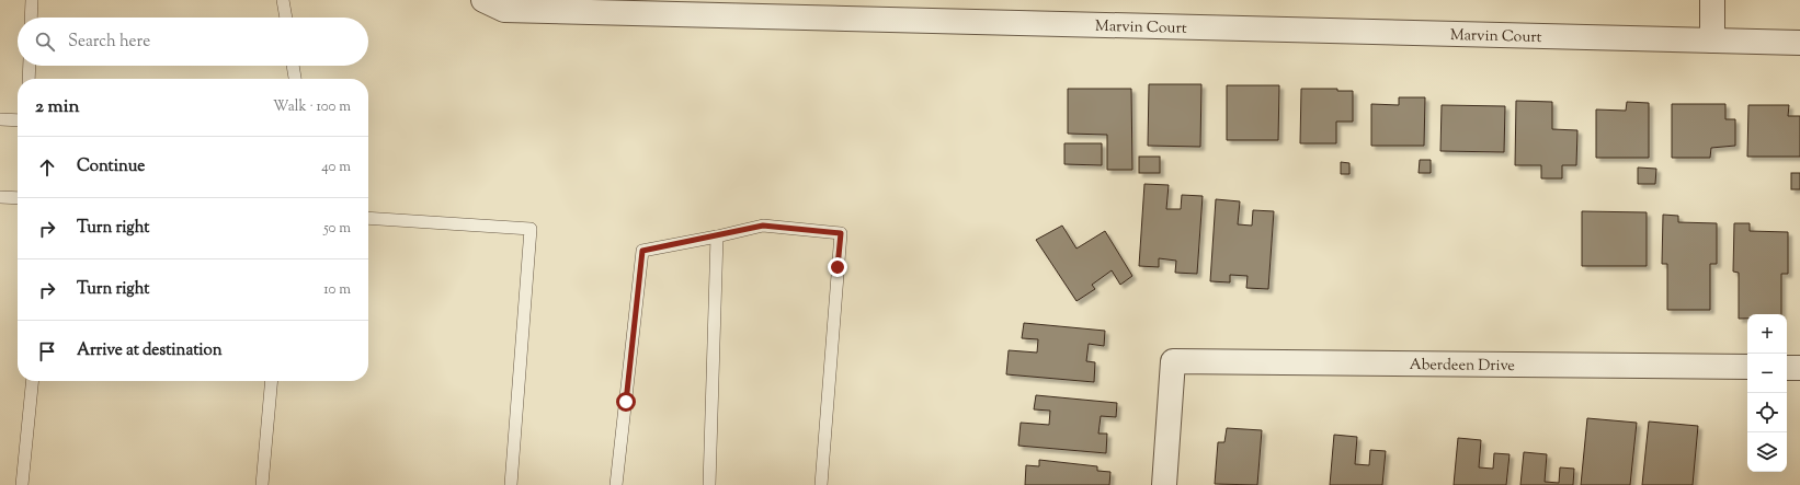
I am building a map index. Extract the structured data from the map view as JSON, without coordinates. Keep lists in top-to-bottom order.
{
  "streets": {
    "street": ["Marvin Court", "Aberdeen Drive"]
  },
  "page": {
    "search": "Search here",
    "heading": ["2 min", "Walk · 100 m"],
    "list": [
      ["Continue", "40 m"],
      ["Turn right", "50 m"],
      ["Turn right", "10 m"],
      "Arrive at destination"
    ],
    "map_buttons": ["+", "−"]
  }
}
